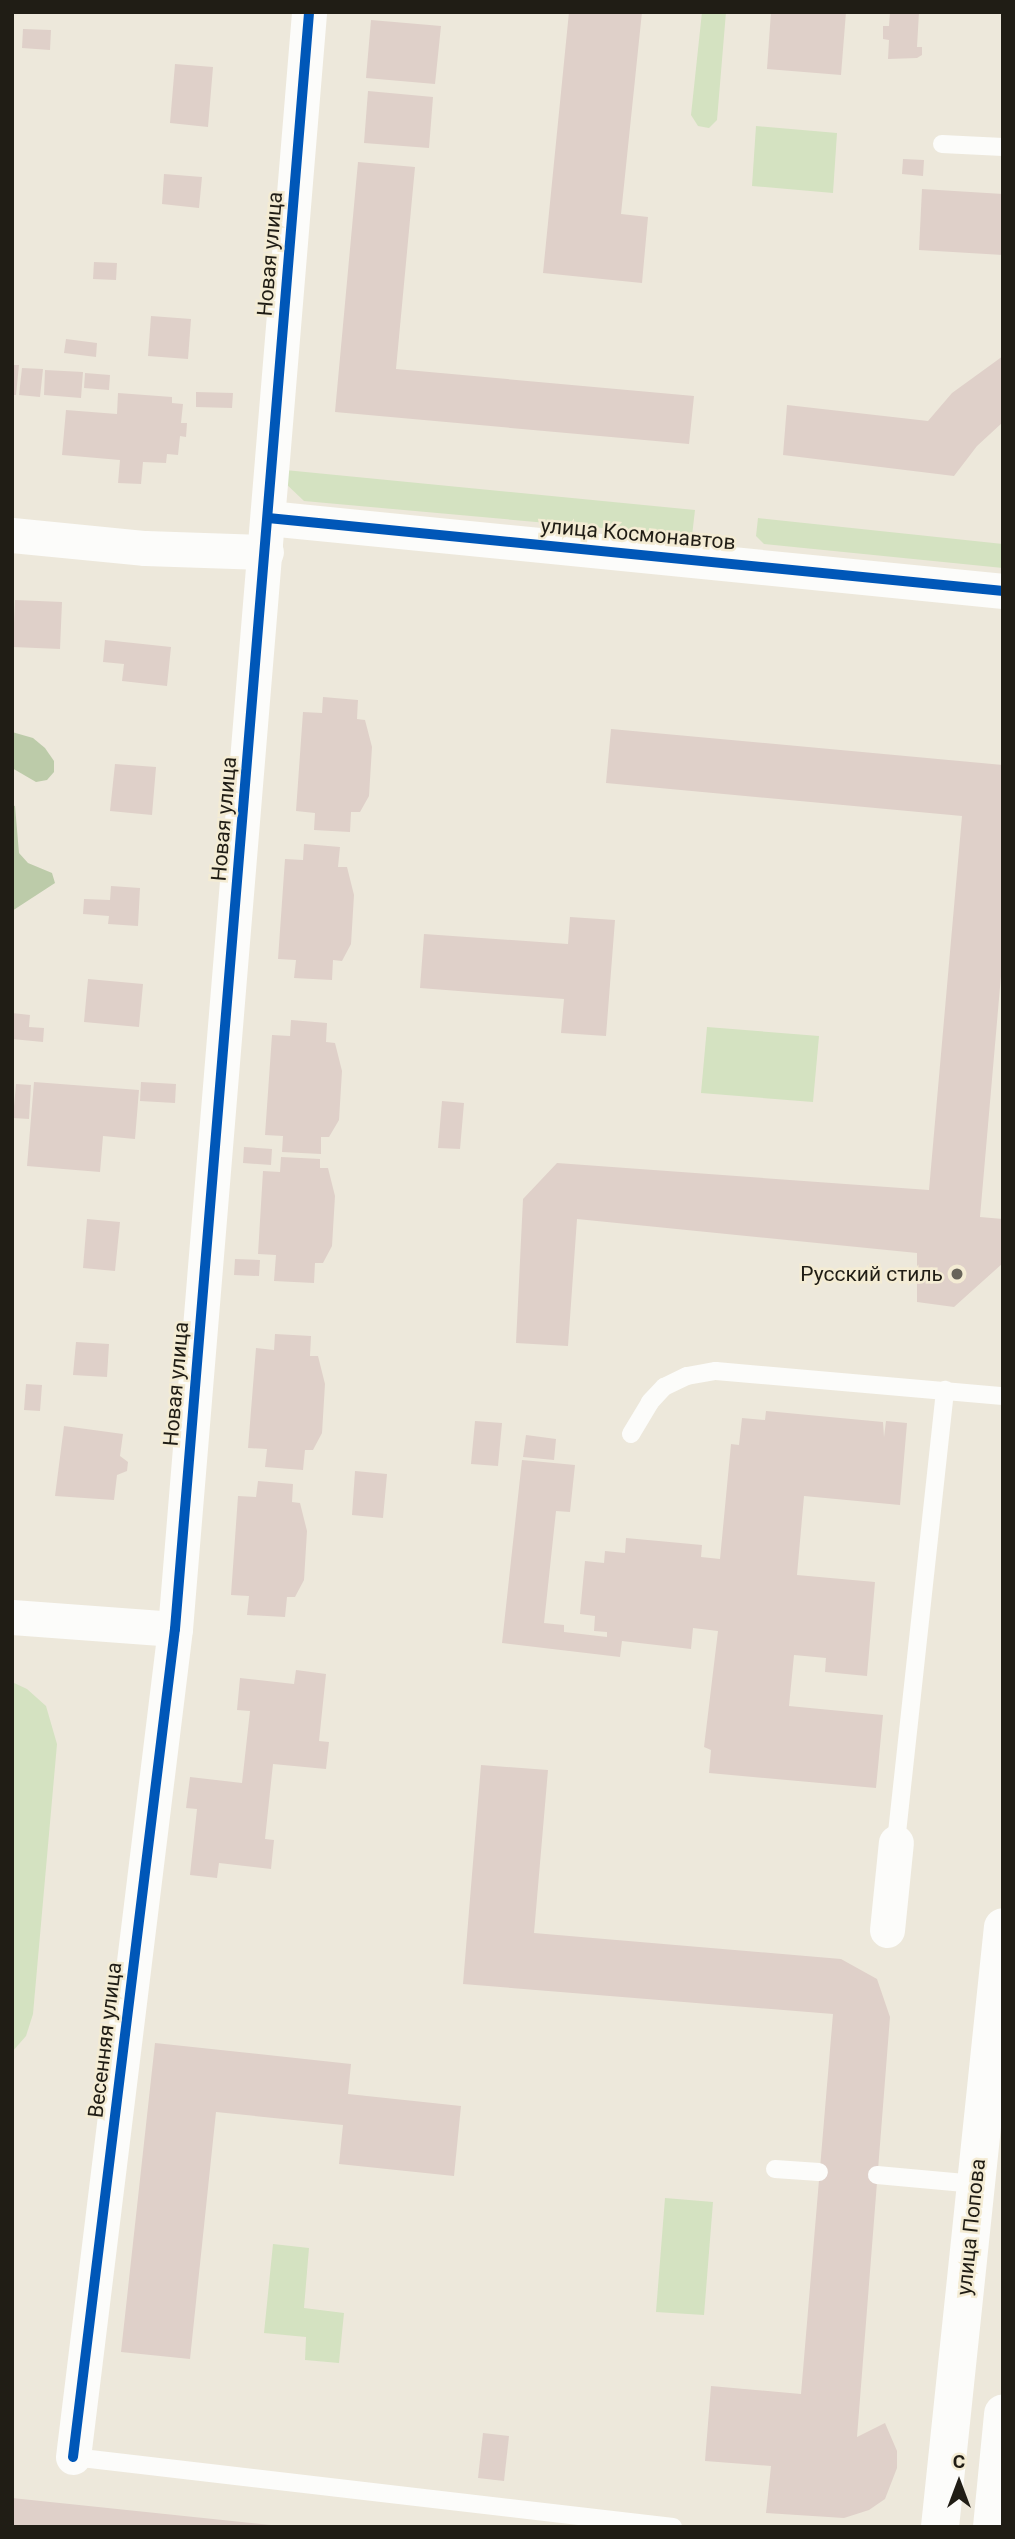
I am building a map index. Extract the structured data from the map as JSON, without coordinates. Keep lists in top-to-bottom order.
{
  "streets": {
    "main road": ["улица Попова"],
    "street": ["Новая улица", "улица Космонавтов", "Весенняя улица"]
  },
  "crossings": [
    ["Новая улица", "улица Космонавтов"],
    ["Новая улица", "Весенняя улица"]
  ],
  "places": ["Русский стиль"],
  "north": "top"
}
